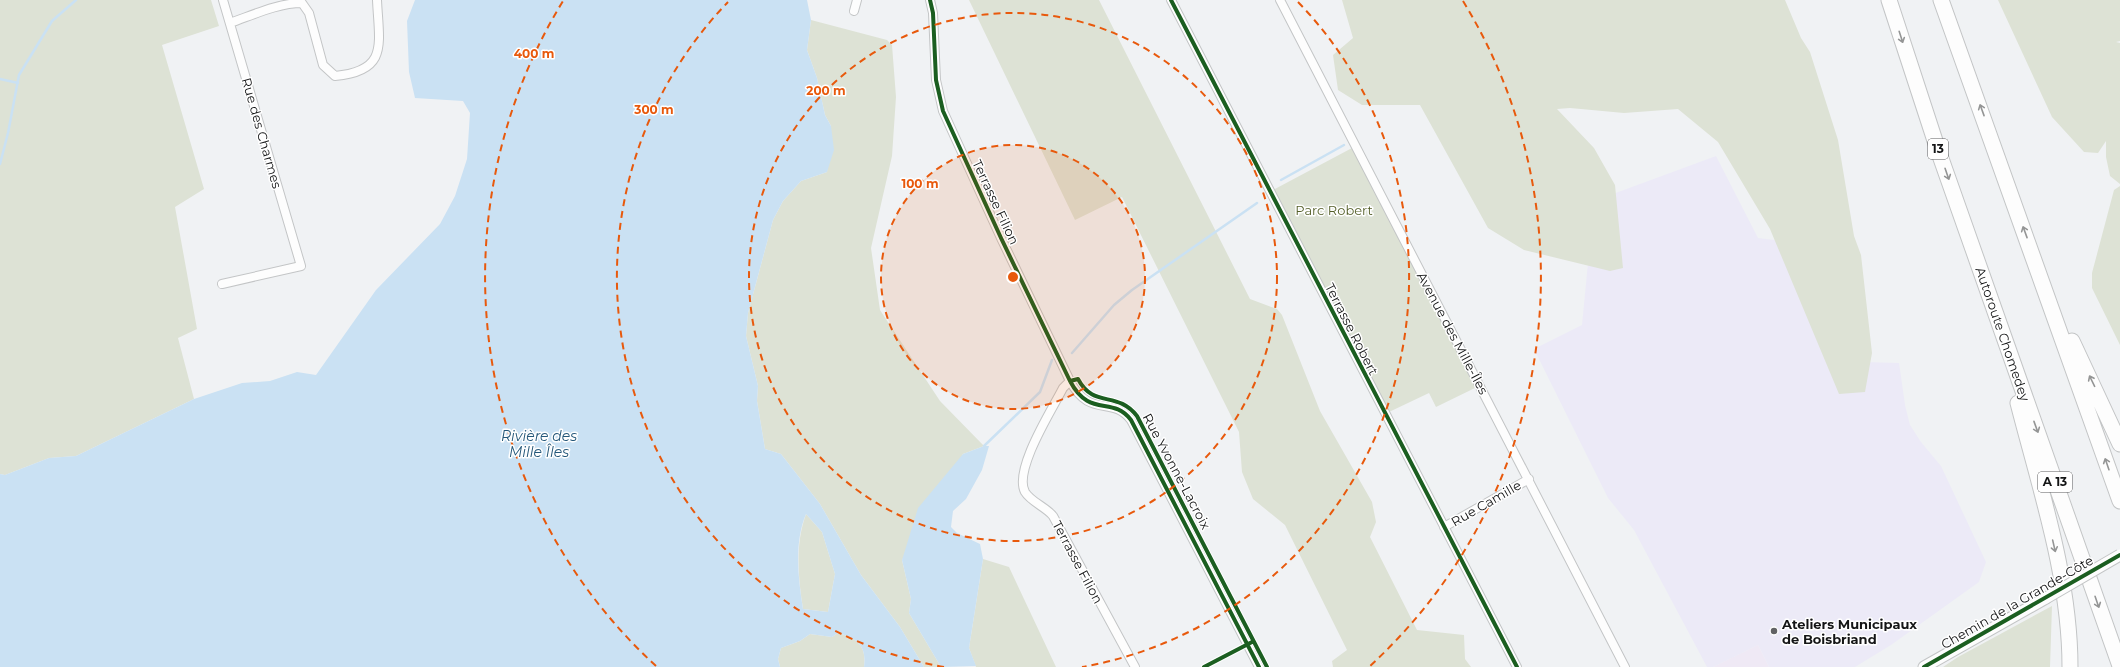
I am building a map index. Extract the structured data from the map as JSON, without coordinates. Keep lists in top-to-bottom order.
{
  "streets": {
    "highway": ["13", "Autoroute Chomedey", "A 13"],
    "main road": ["Chemin de la Grande-Côte"],
    "street": [
      "Rue des Charmes",
      "Terrasse Filion",
      "Terrasse Robert",
      "Avenue des Mille-Îles",
      "Rue Yvonne-Lacroix",
      "Rue Camille"
    ]
  },
  "crossings": [
    ["Terrasse Filion", "Rue Yvonne-Lacroix"],
    ["Terrasse Robert", "Rue Camille"],
    ["Avenue des Mille-Îles", "Rue Camille"]
  ],
  "water": ["Rivière des Mille Îles"],
  "parks": ["Parc Robert"],
  "places": ["Ateliers Municipaux de Boisbriand"],
  "rings": [
    "400 m",
    "200 m",
    "300 m",
    "100 m"
  ]
}
